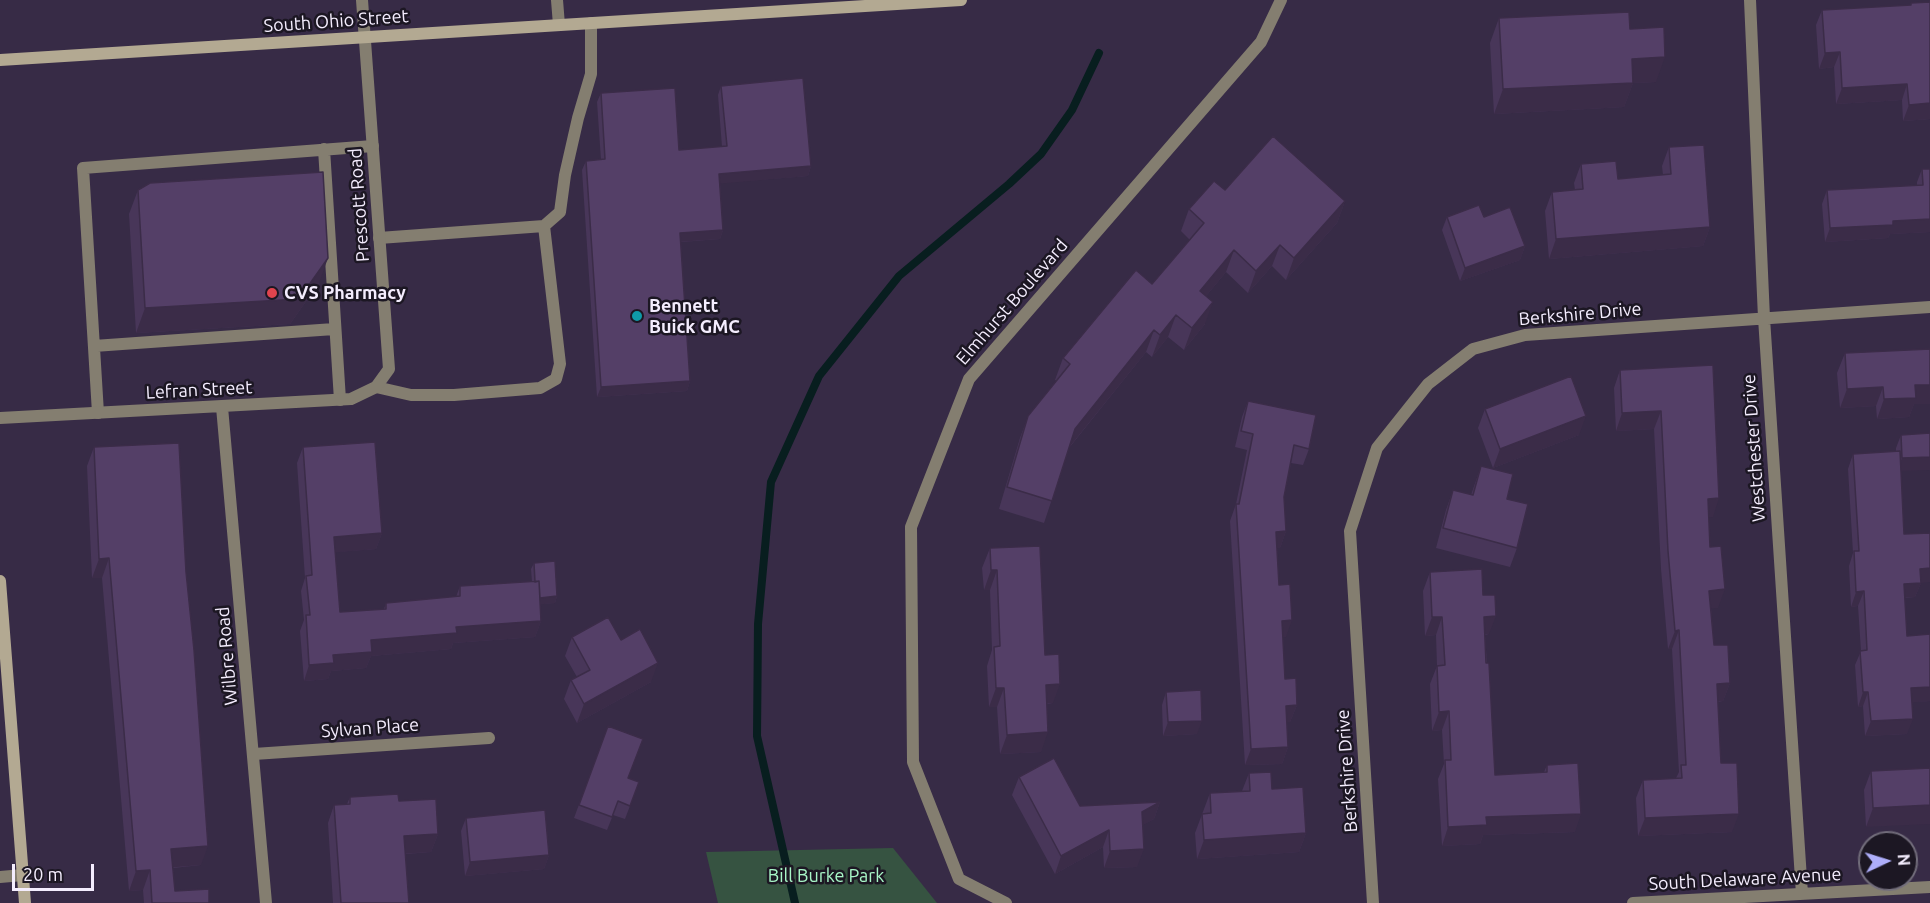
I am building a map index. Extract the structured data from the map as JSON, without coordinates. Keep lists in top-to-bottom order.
{
  "streets": {
    "main road": ["South Ohio Street"],
    "street": [
      "Prescott Road",
      "Elmhurst Boulevard",
      "Berkshire Drive",
      "Lefran Street",
      "Westchester Drive",
      "Wilbre Road",
      "Sylvan Place",
      "South Delaware Avenue"
    ]
  },
  "crossings": [
    ["South Ohio Street", "Prescott Road"],
    ["Prescott Road", "Lefran Street"],
    ["Berkshire Drive", "Westchester Drive"],
    ["Lefran Street", "Wilbre Road"],
    ["Westchester Drive", "South Delaware Avenue"],
    ["Wilbre Road", "Sylvan Place"]
  ],
  "parks": ["Bill Burke Park"],
  "places": ["CVS Pharmacy", "Bennett Buick GMC"],
  "scale_bar": "20 m",
  "north": "right"
}
